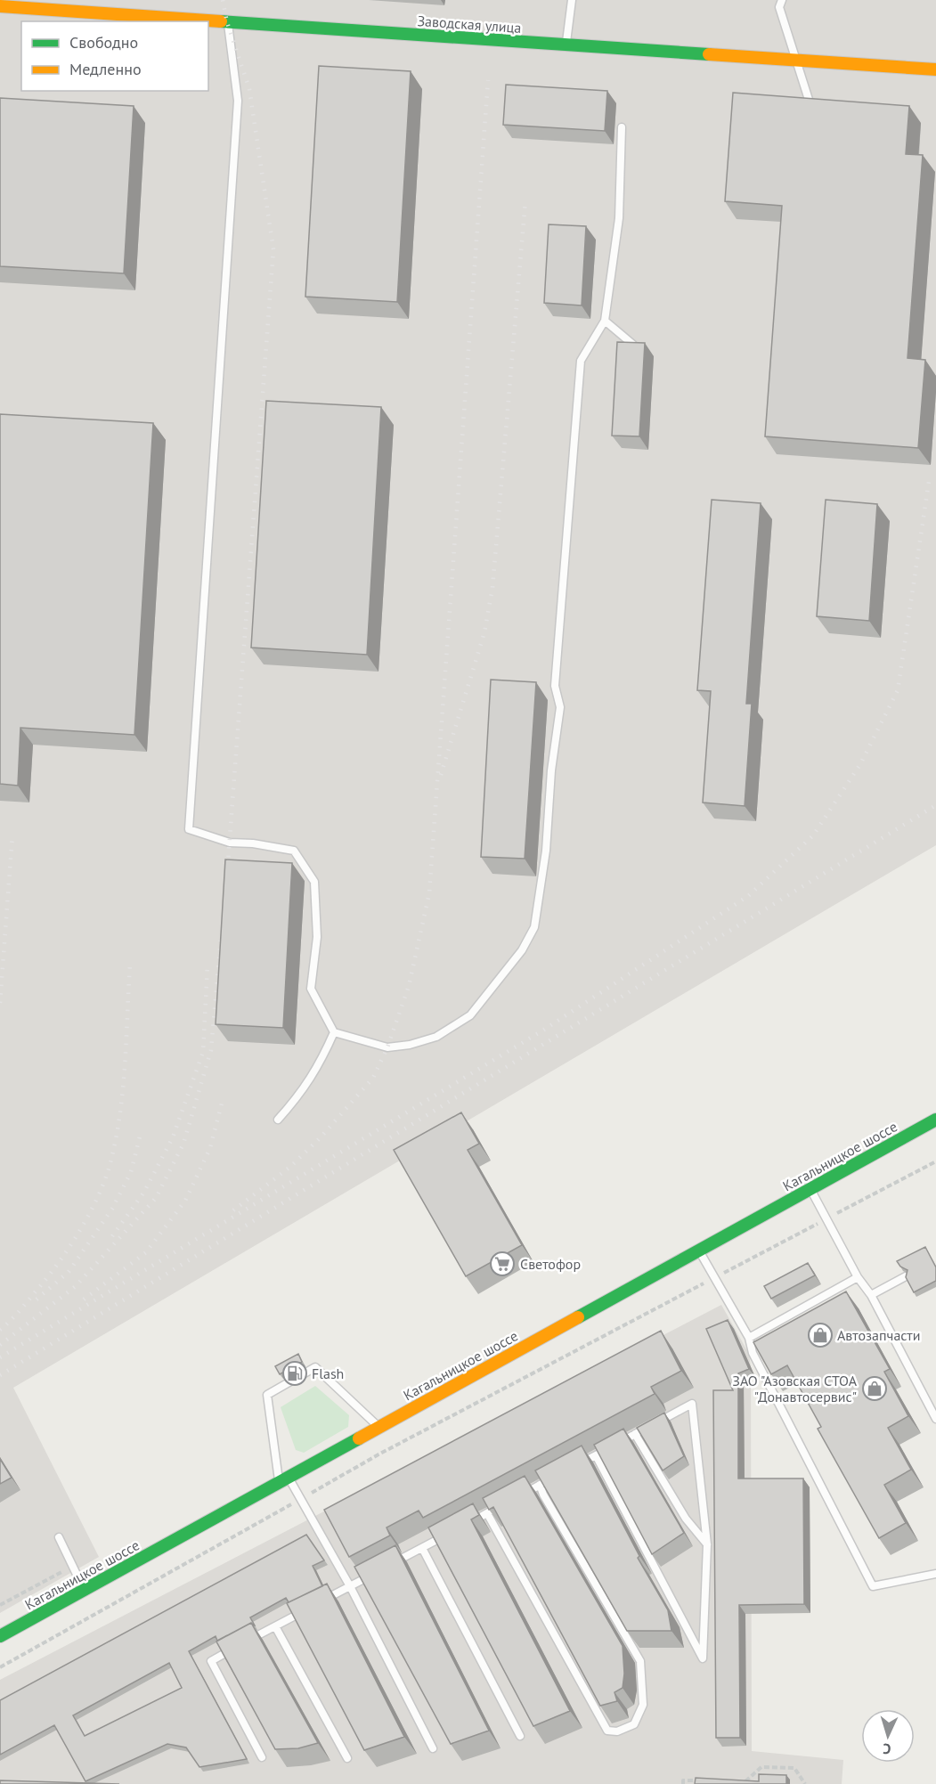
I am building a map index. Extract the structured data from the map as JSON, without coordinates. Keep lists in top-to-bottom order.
{
  "streets": {
    "main road": ["Заводская улица", "Кагальницкое шоссе"]
  },
  "places": {
    "supermarket": ["Светофор"],
    "shop": ["Автозапчасти", "ЗАО \"Азовская СТОА \"Донавтосервис\""],
    "fuel station": ["Flash"]
  },
  "legend": ["Свободно", "Медленно"],
  "north": "bottom"
}
